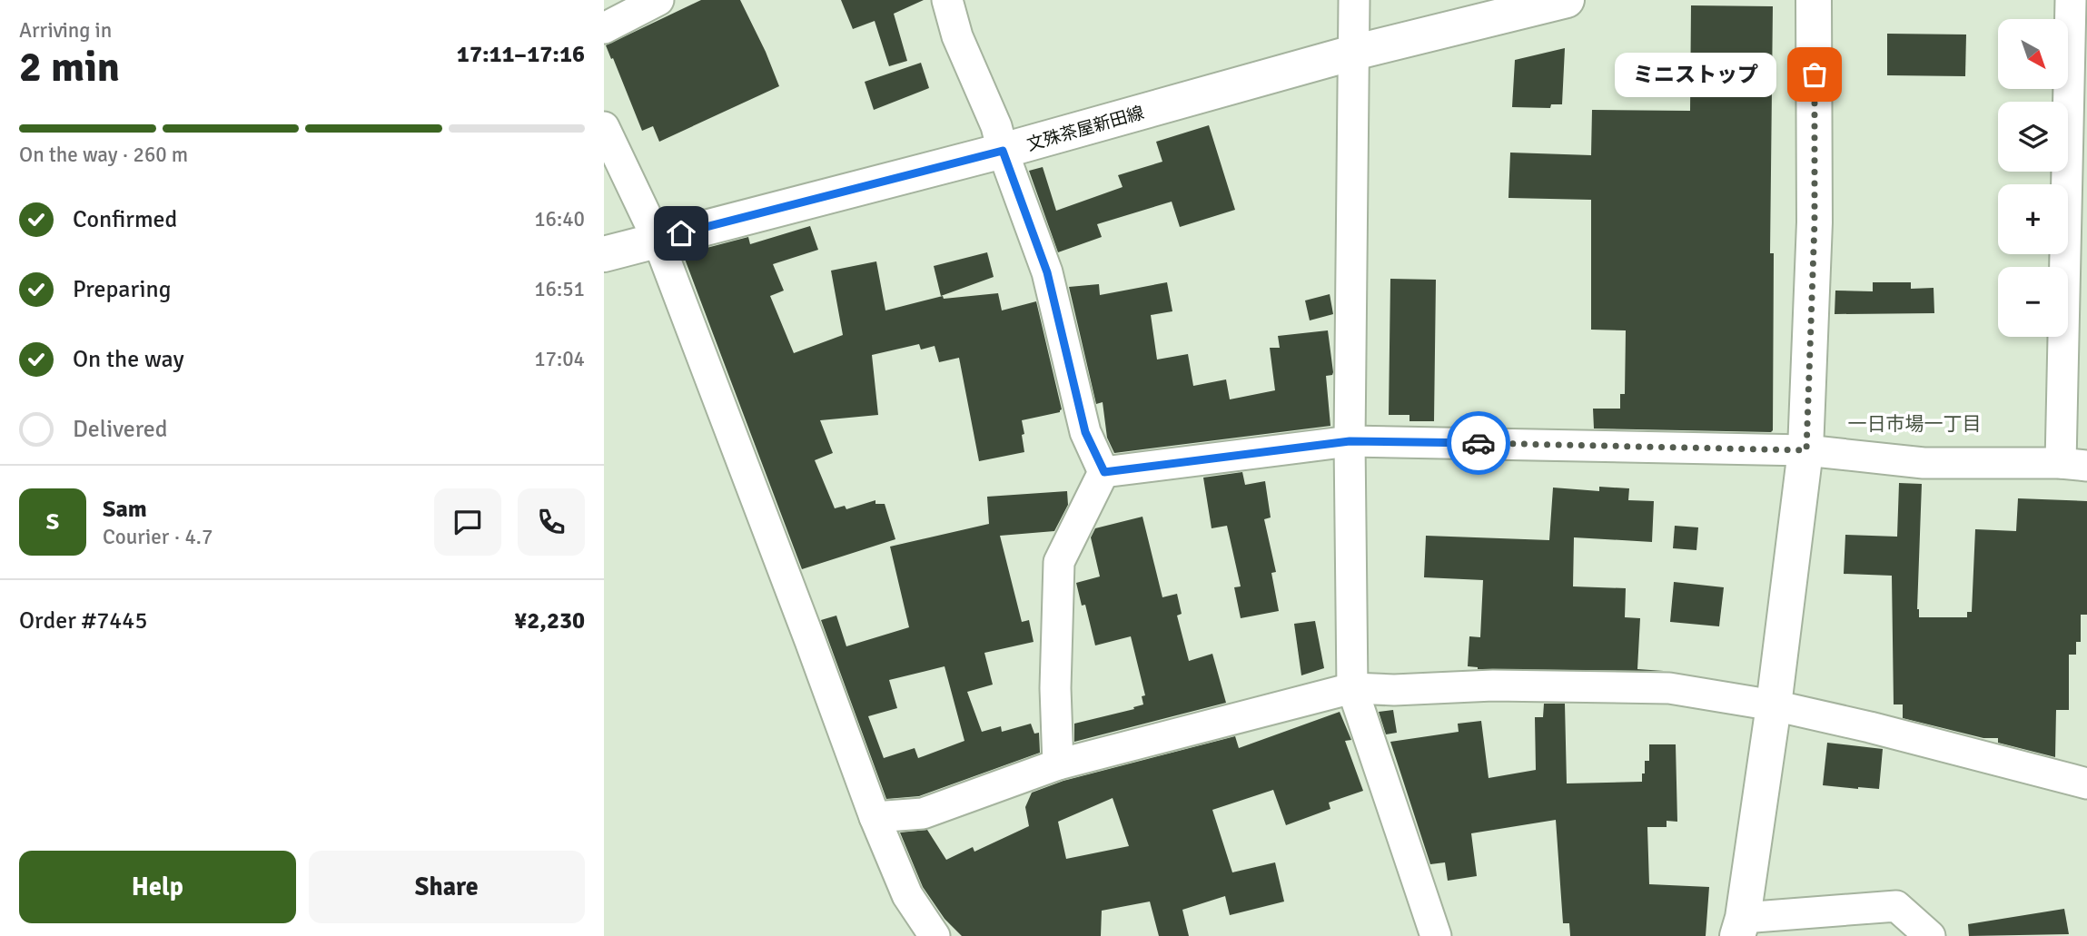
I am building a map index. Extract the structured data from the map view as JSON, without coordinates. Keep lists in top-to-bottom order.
{
  "streets": {
    "main road": ["文殊茶屋新田線"]
  },
  "districts": ["一日市場一丁目"],
  "places": ["ミニストップ"],
  "north": "bottom right",
  "page": {
    "heading": ["2 min", "Arriving in", "17:11–17:16"],
    "panel": [
      "Sam",
      "Courier · 4.7",
      "Order #7445",
      "¥2,230"
    ],
    "map_buttons": ["+", "−"],
    "bubble": "ミニストップ",
    "bar": "On the way · 260 m",
    "list": [
      ["Confirmed", "16:40"],
      ["Preparing", "16:51"],
      ["On the way", "17:04"],
      "Delivered"
    ],
    "round": "S",
    "buttons": ["Help", "Share"]
  }
}
